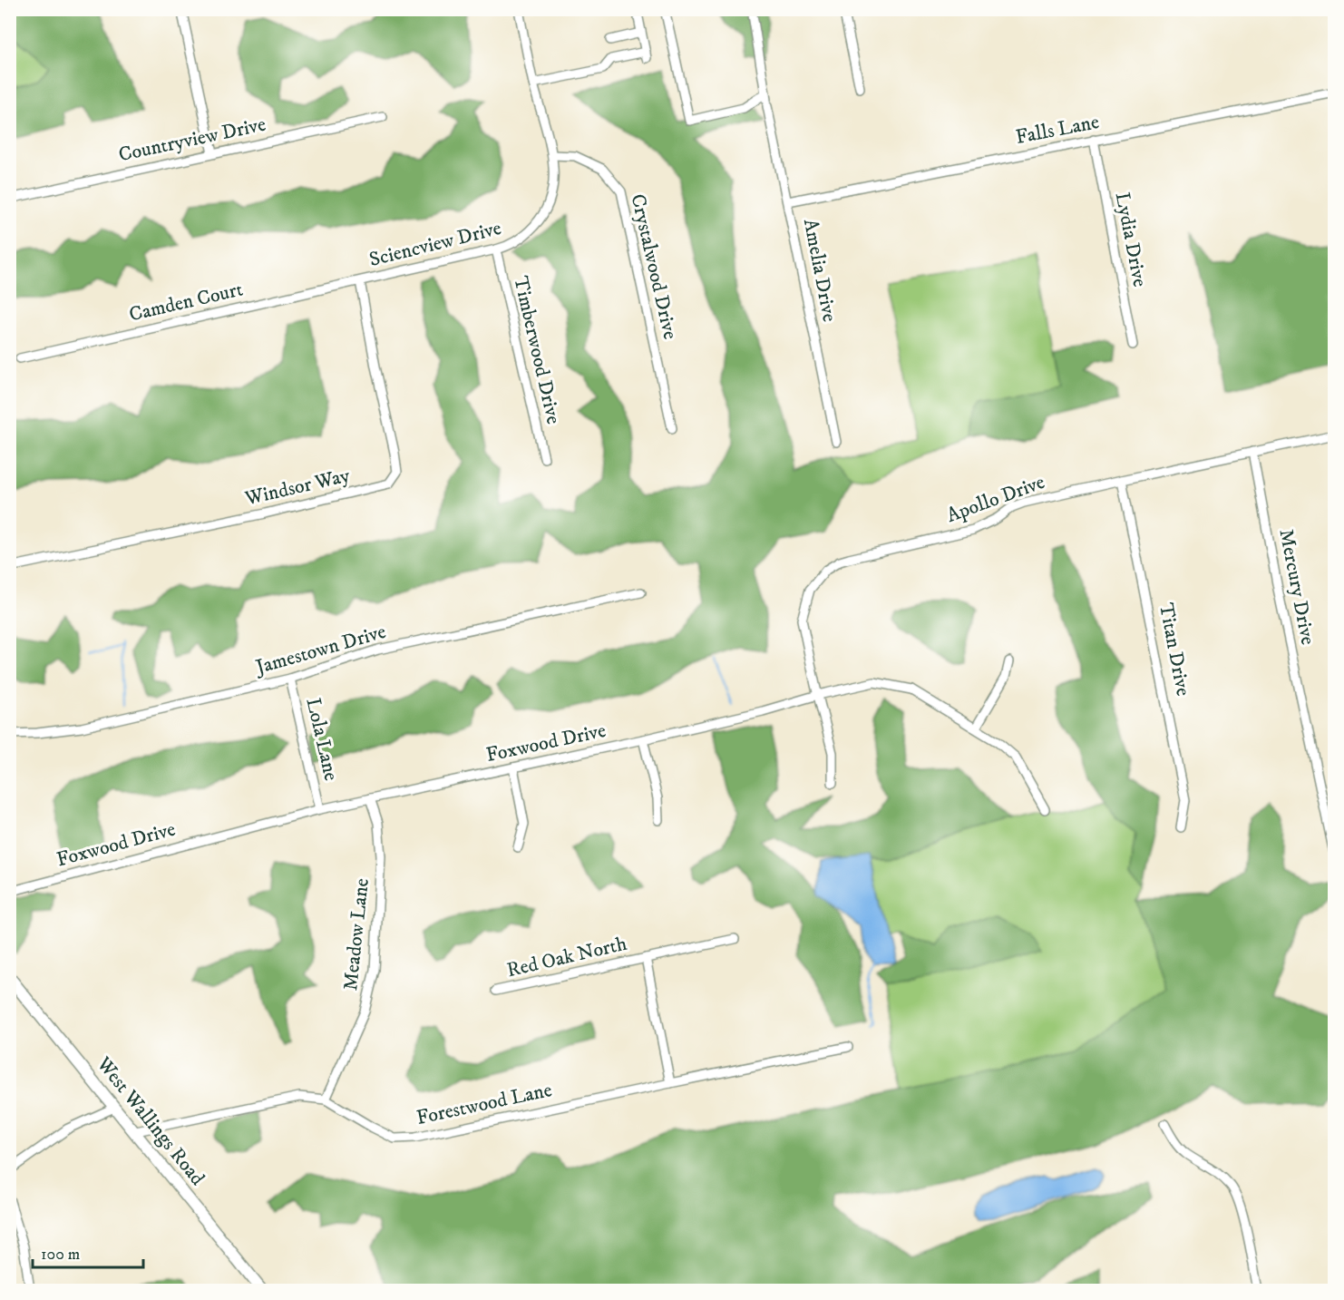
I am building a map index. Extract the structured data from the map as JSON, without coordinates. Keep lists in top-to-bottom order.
{
  "streets": {
    "street": [
      "Falls Lane",
      "Countryview Drive",
      "Lydia Drive",
      "Sciencview Drive",
      "Crystalwood Drive",
      "Amelia Drive",
      "Camden Court",
      "Timberwood Drive",
      "Windsor Way",
      "Apollo Drive",
      "Mercury Drive",
      "Jamestown Drive",
      "Titan Drive",
      "Lola Lane",
      "Foxwood Drive",
      "Meadow Lane",
      "Red Oak North",
      "Forestwood Lane",
      "West Wallings Road"
    ]
  },
  "crossings": [
    ["Falls Lane", "Lydia Drive"],
    ["Falls Lane", "Amelia Drive"],
    ["Sciencview Drive", "Crystalwood Drive"],
    ["Sciencview Drive", "Camden Court"],
    ["Sciencview Drive", "Timberwood Drive"],
    ["Sciencview Drive", "Windsor Way"],
    ["Camden Court", "Windsor Way"],
    ["Apollo Drive", "Mercury Drive"],
    ["Apollo Drive", "Titan Drive"],
    ["Apollo Drive", "Foxwood Drive"],
    ["Jamestown Drive", "Lola Lane"],
    ["Lola Lane", "Foxwood Drive"],
    ["Foxwood Drive", "Meadow Lane"],
    ["Meadow Lane", "Forestwood Lane"],
    ["Forestwood Lane", "West Wallings Road"]
  ],
  "scale_bar": "100 m"
}
